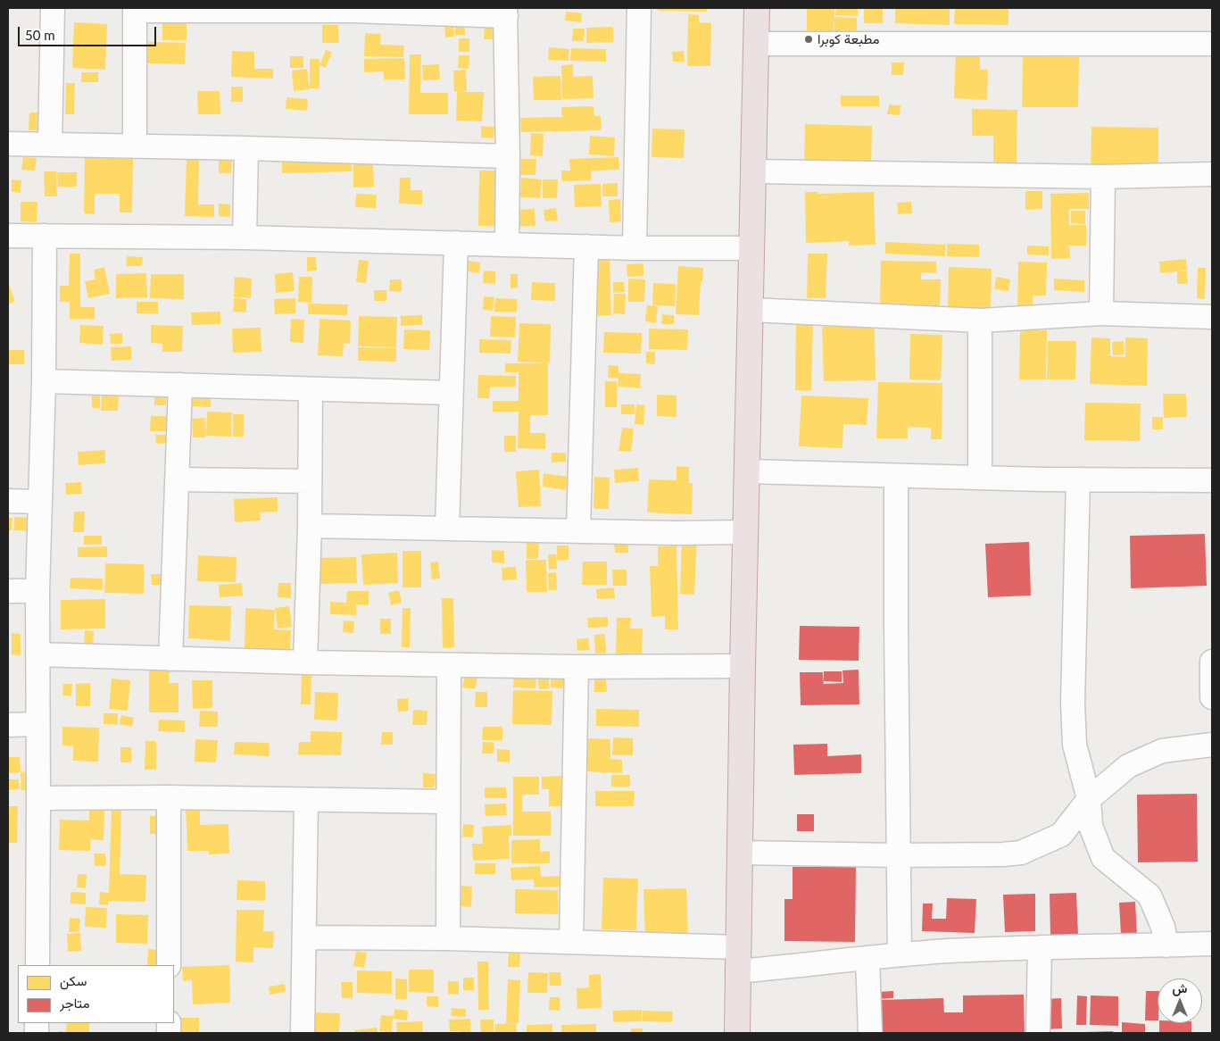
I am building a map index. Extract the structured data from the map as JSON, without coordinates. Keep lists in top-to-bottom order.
{
  "places": ["مطبعة كوبرا"],
  "legend": ["سكن", "متاجر"],
  "scale_bar": "50 m",
  "north": "top"
}
